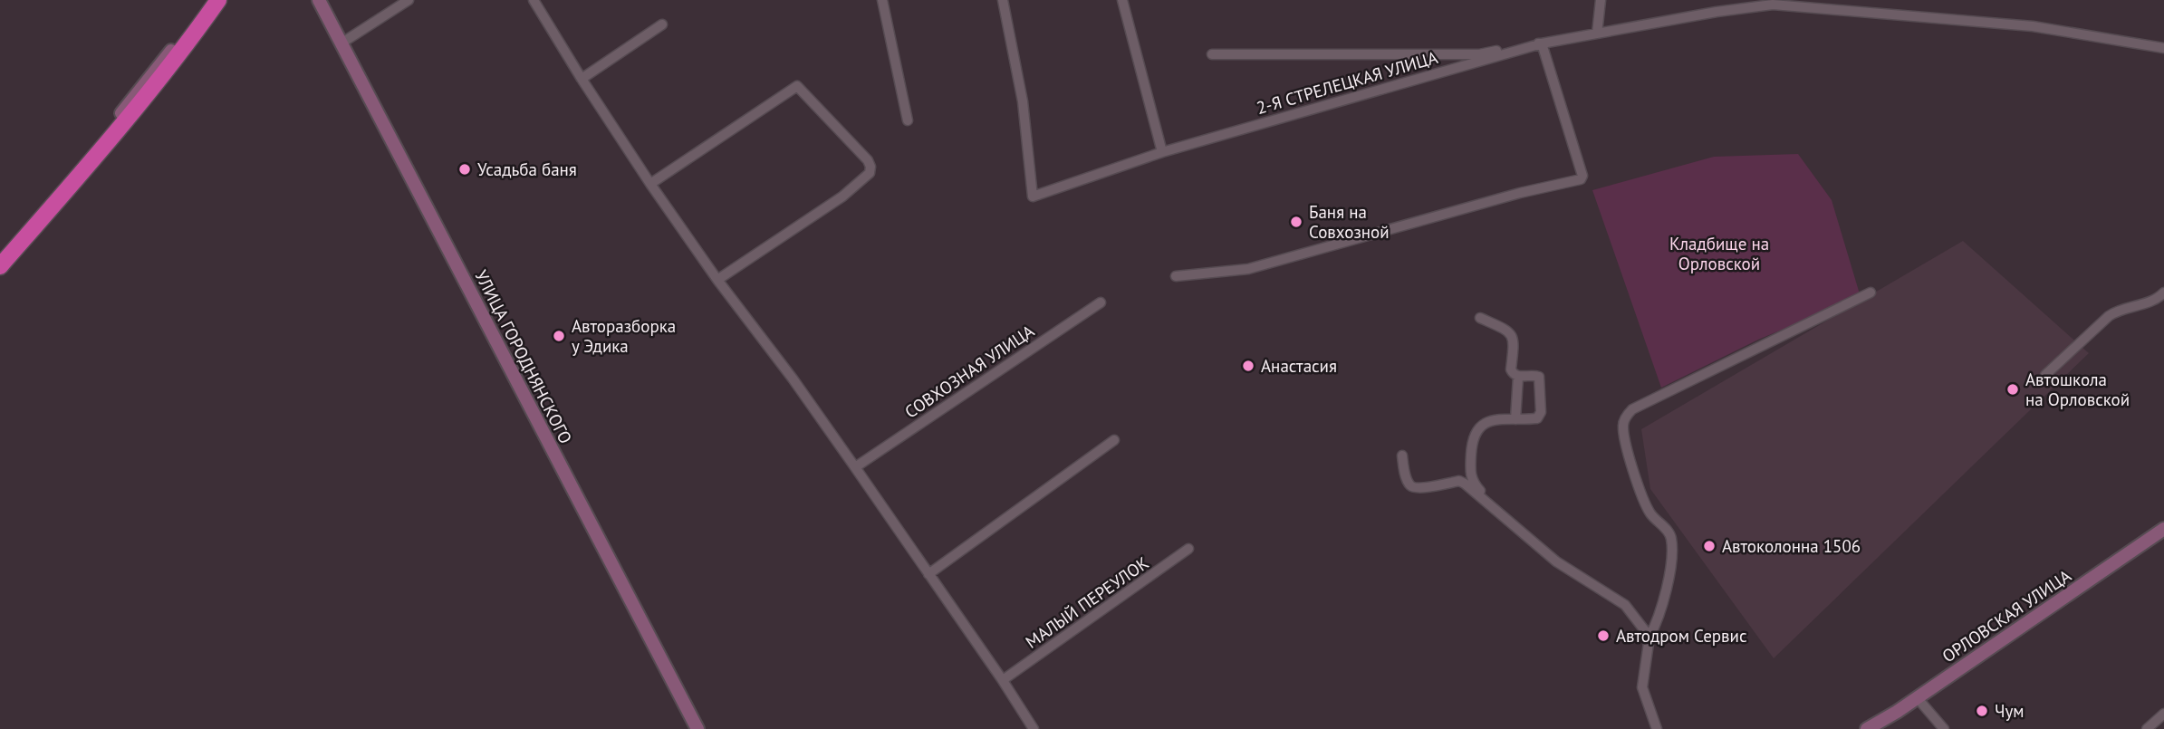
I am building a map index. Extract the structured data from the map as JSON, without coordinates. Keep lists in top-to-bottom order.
{
  "streets": {
    "main road": ["УЛИЦА ГОРОДНЯНСКОГО", "ОРЛОВСКАЯ УЛИЦА"],
    "street": ["2-Я СТРЕЛЕЦКАЯ УЛИЦА", "СОВХОЗНАЯ УЛИЦА", "МАЛЫЙ ПЕРЕУЛОК"]
  },
  "parks": ["Кладбище на Орловской"],
  "places": [
    "Усадьба баня",
    "Баня на Совхозной",
    "Авторазборка у Эдика",
    "Анастасия",
    "Автошкола на Орловской",
    "Автоколонна 1506",
    "Автодром Сервис",
    "Чум"
  ]
}
